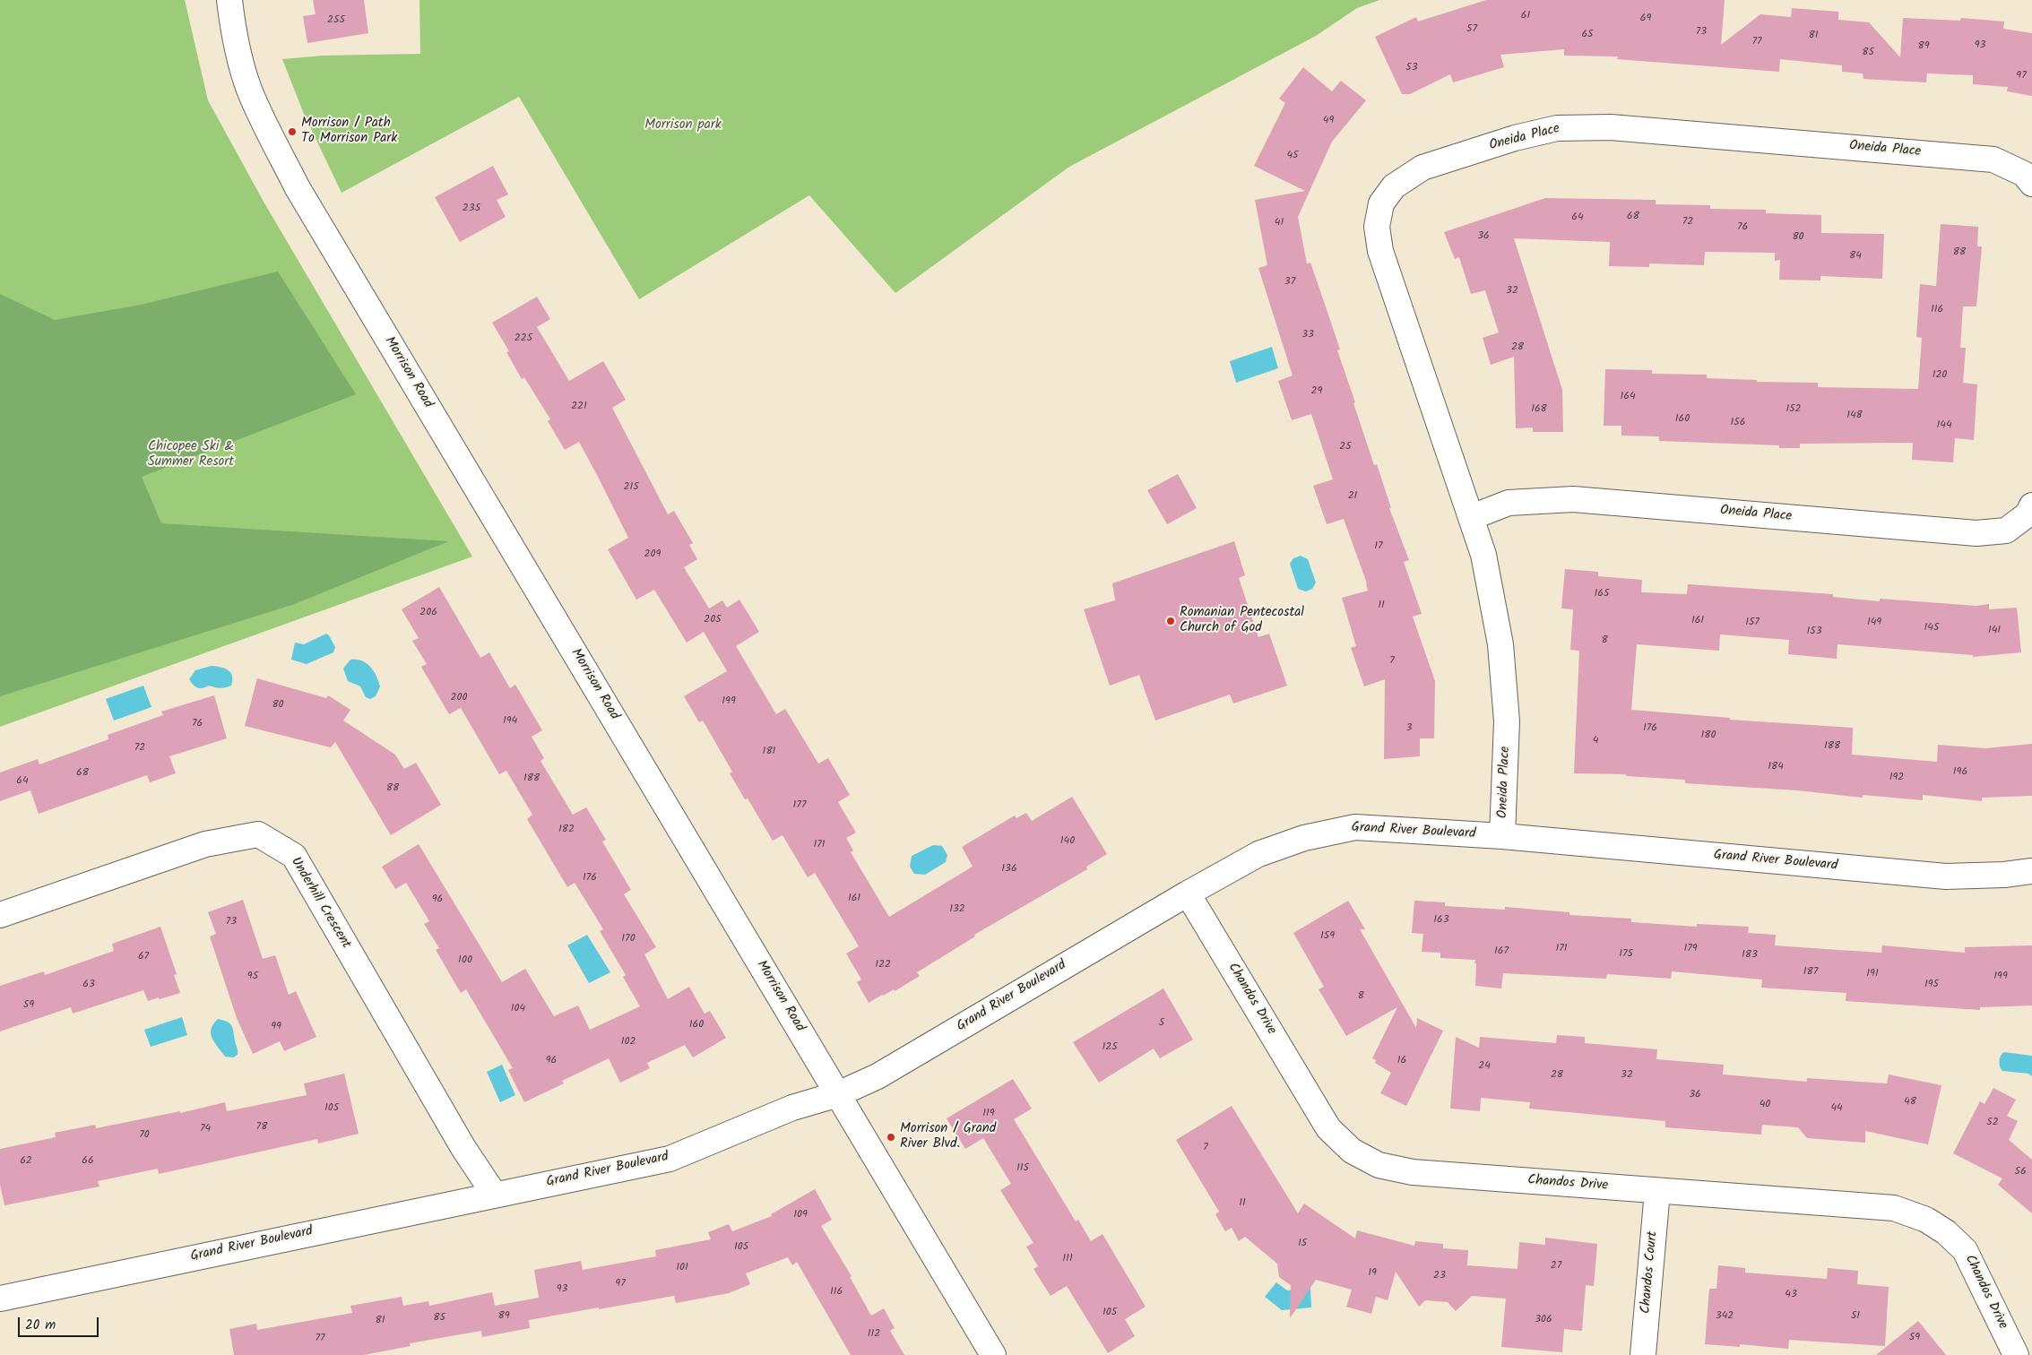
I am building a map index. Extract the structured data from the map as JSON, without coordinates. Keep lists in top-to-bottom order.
{
  "streets": {
    "street": [
      "Oneida Place",
      "Morrison Road",
      "Grand River Boulevard",
      "Underhill Crescent",
      "Chandos Drive",
      "Chandos Court"
    ]
  },
  "crossings": [
    ["Oneida Place", "Grand River Boulevard"],
    ["Morrison Road", "Grand River Boulevard"],
    ["Grand River Boulevard", "Underhill Crescent"],
    ["Grand River Boulevard", "Chandos Drive"],
    ["Chandos Drive", "Chandos Court"]
  ],
  "parks": ["Morrison park", "Chicopee Ski & Summer Resort"],
  "places": ["Morrison / Path To Morrison Park", "Romanian Pentecostal Church of God", "Morrison / Grand River Blvd."],
  "house_numbers": [
    "61",
    "69",
    "255",
    "57",
    "73",
    "65",
    "81",
    "77",
    "93",
    "89",
    "85",
    "53",
    "97",
    "49",
    "45",
    "235",
    "68",
    "64",
    "72",
    "41",
    "76",
    "36",
    "80",
    "88",
    "84",
    "37",
    "32",
    "116",
    "33",
    "225",
    "28",
    "120",
    "29",
    "164",
    "221",
    "168",
    "152",
    "148",
    "160",
    "156",
    "144",
    "25",
    "215",
    "21",
    "17",
    "209",
    "165",
    "11",
    "206",
    "205",
    "161",
    "157",
    "149",
    "145",
    "141",
    "153",
    "8",
    "7",
    "200",
    "199",
    "80",
    "194",
    "76",
    "3",
    "176",
    "180",
    "4",
    "188",
    "72",
    "181",
    "184",
    "196",
    "68",
    "192",
    "188",
    "64",
    "88",
    "177",
    "182",
    "140",
    "171",
    "136",
    "176",
    "161",
    "96",
    "132",
    "163",
    "73",
    "159",
    "170",
    "171",
    "179",
    "167",
    "175",
    "183",
    "67",
    "100",
    "122",
    "187",
    "191",
    "95",
    "199",
    "63",
    "195",
    "8",
    "59",
    "104",
    "5",
    "160",
    "99",
    "102",
    "125",
    "96",
    "16",
    "24",
    "28",
    "32",
    "36",
    "48",
    "40",
    "105",
    "44",
    "119",
    "52",
    "78",
    "74",
    "70",
    "7",
    "62",
    "66",
    "115",
    "56",
    "11",
    "109",
    "15",
    "105",
    "111",
    "27",
    "101",
    "19",
    "23",
    "97",
    "93",
    "116",
    "43",
    "105",
    "89",
    "342",
    "51",
    "85",
    "306",
    "81",
    "112",
    "59",
    "77"
  ],
  "scale_bar": "20 m"
}
